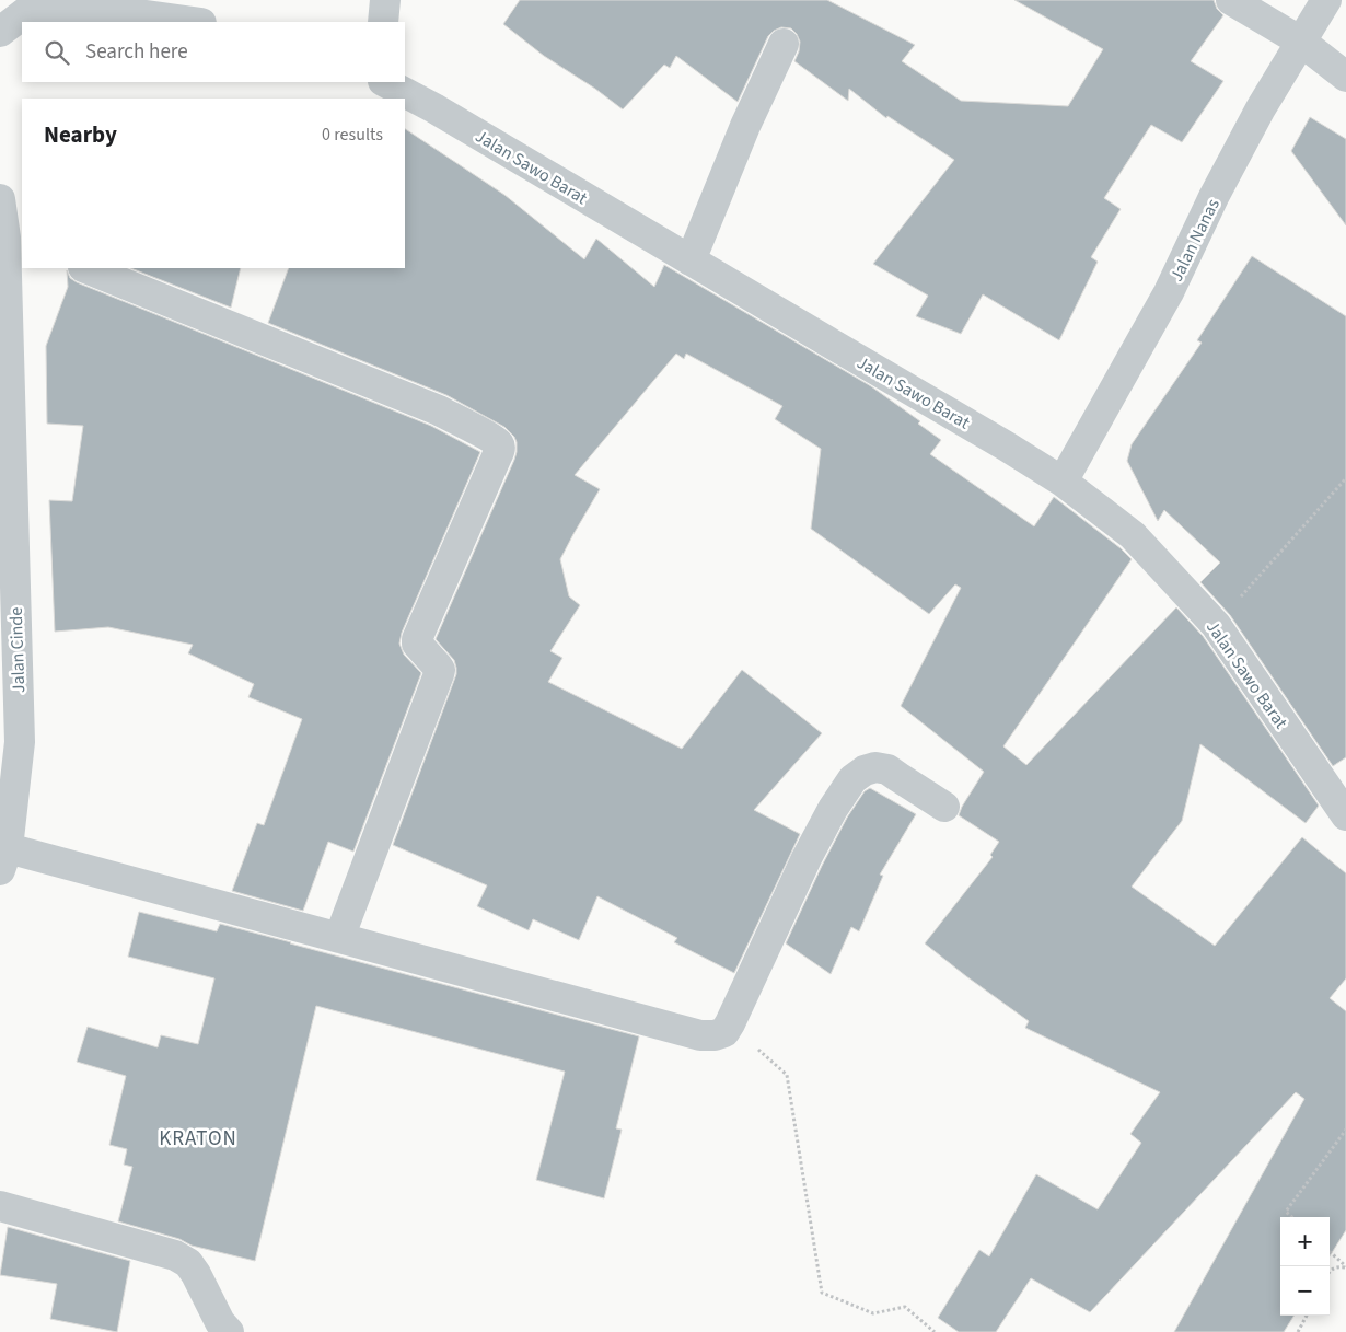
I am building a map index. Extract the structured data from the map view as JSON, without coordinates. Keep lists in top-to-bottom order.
{
  "streets": {
    "street": ["Jalan Sawo Barat", "Jalan Nanas", "Jalan Cinde"]
  },
  "crossings": [
    ["Jalan Sawo Barat", "Jalan Nanas"]
  ],
  "districts": ["KRATON"],
  "page": {
    "search": "Search here",
    "heading": ["Nearby", "0 results"],
    "map_buttons": ["+", "−"]
  }
}
